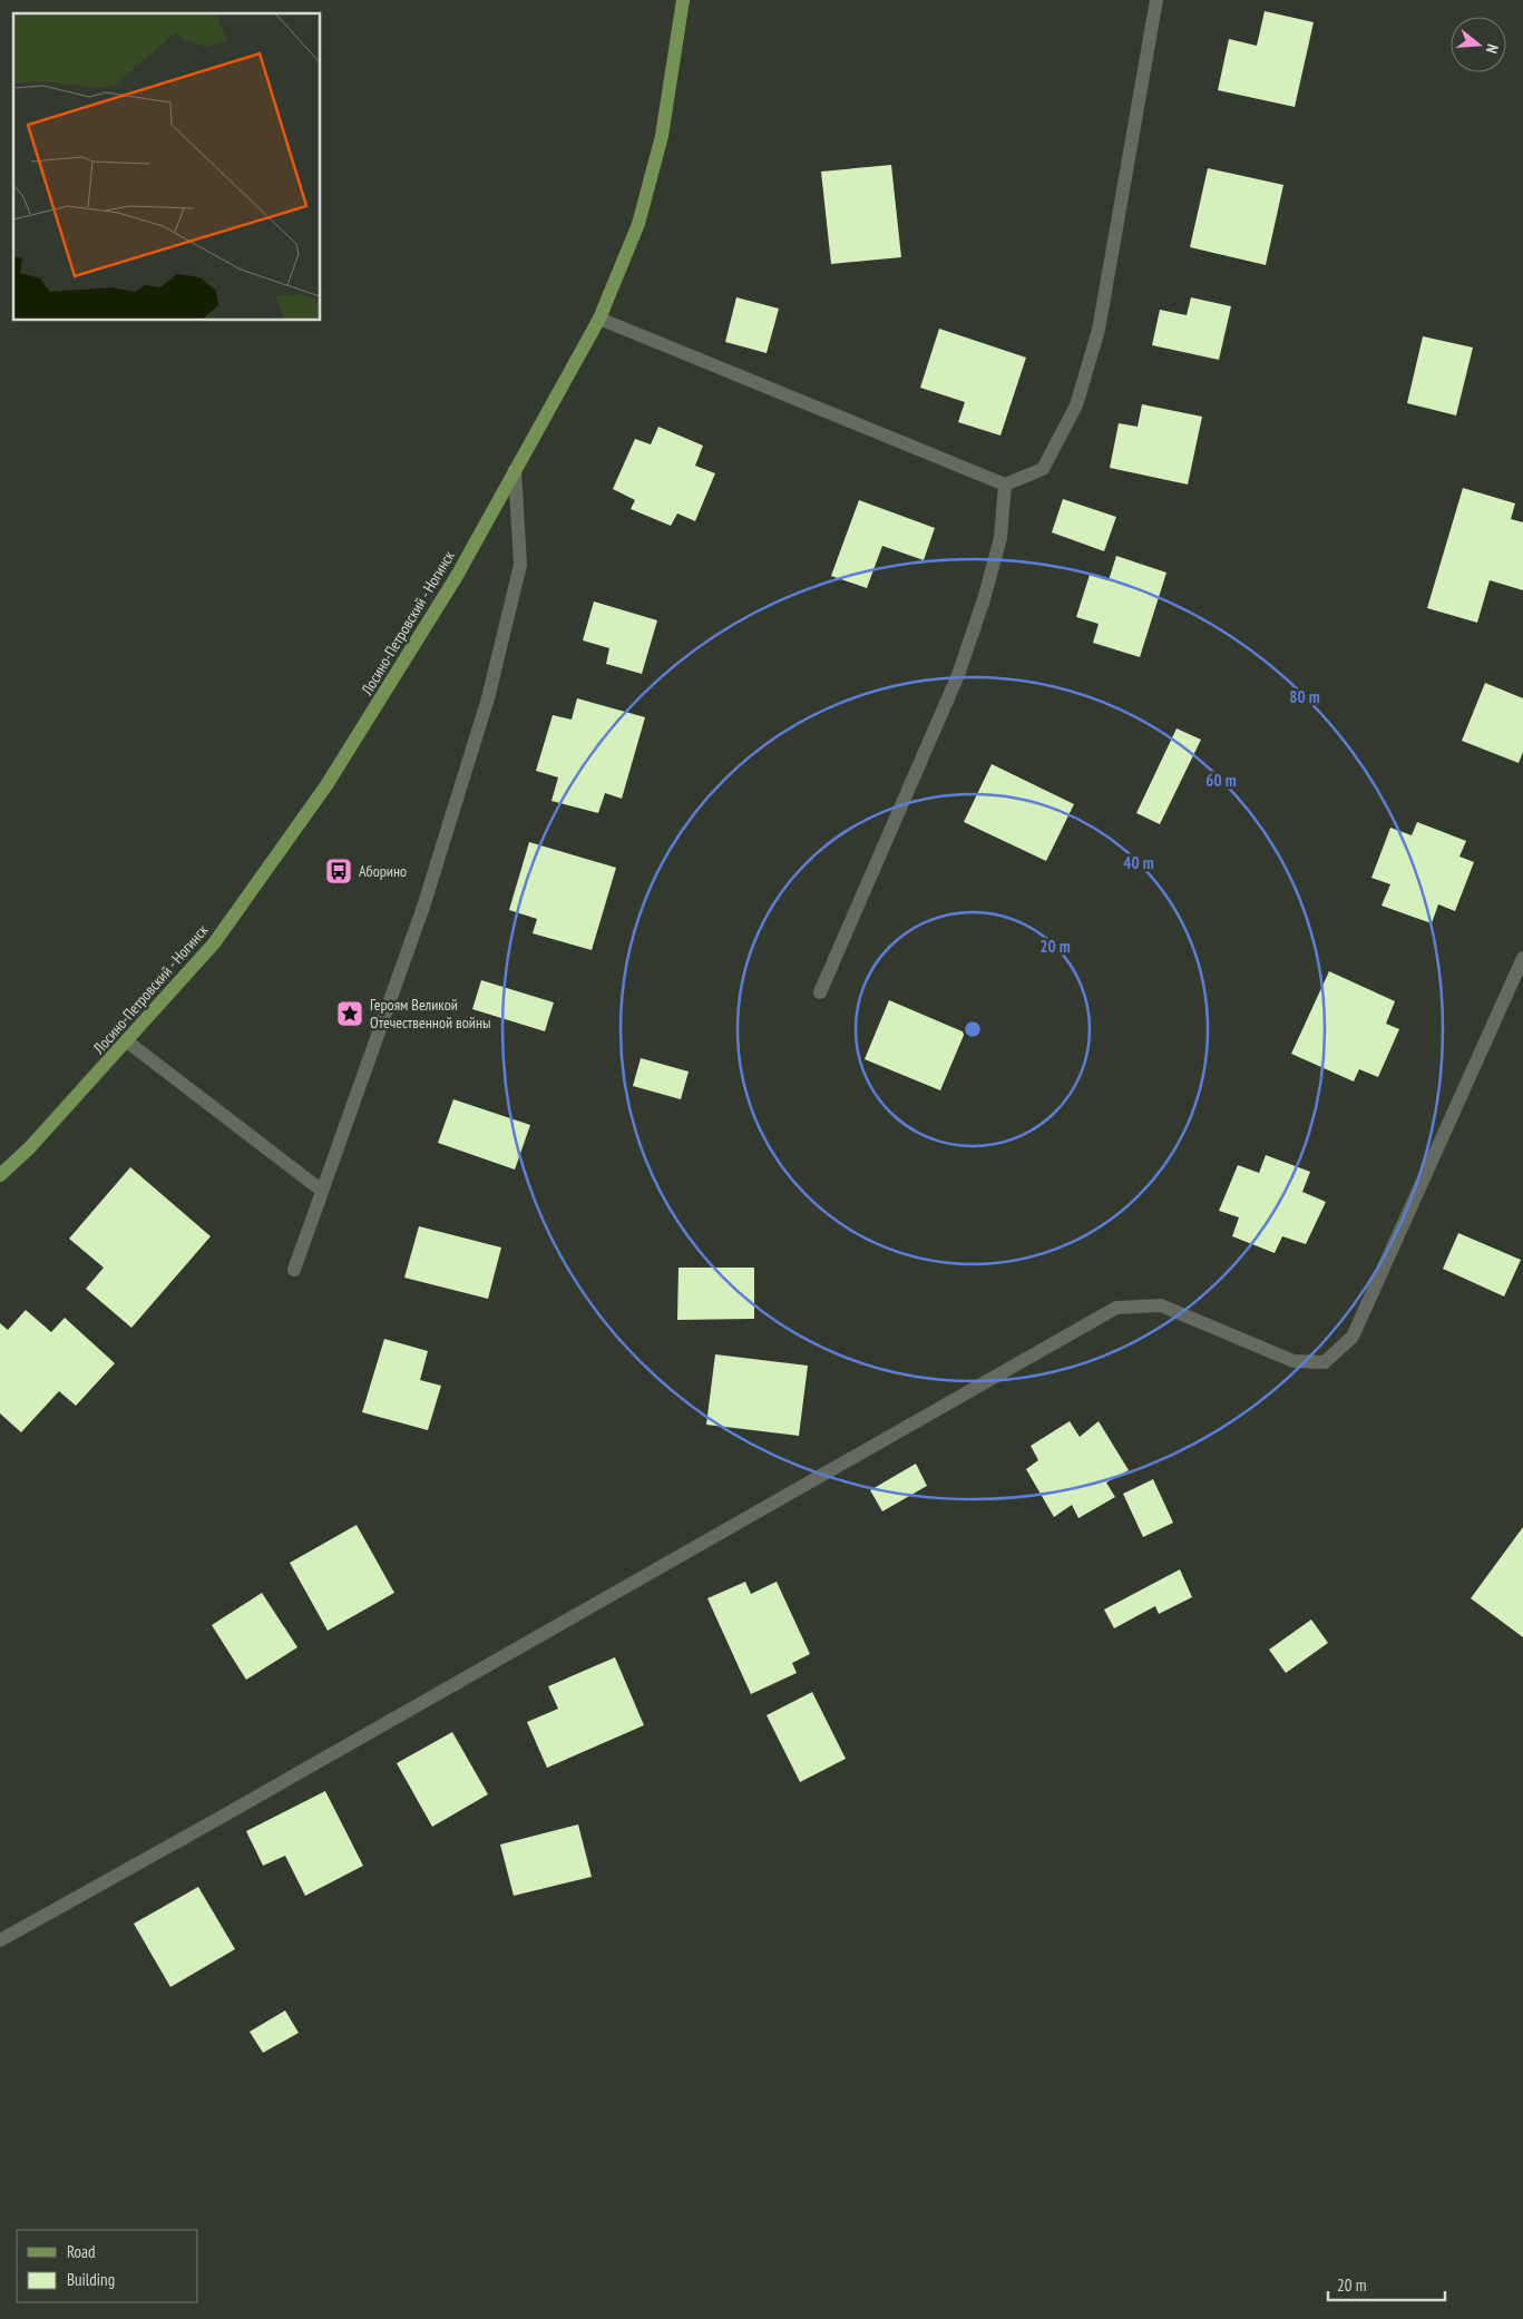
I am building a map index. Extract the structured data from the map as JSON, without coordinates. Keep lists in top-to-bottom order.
{
  "streets": {
    "main road": ["Лосино-Петровский - Ногинск"]
  },
  "places": {
    "bus stop": ["Аборино"],
    "place": ["Героям Великой Отечественной войны"]
  },
  "legend": ["Road", "Building"],
  "scale_bar": "20 m",
  "north": "right",
  "rings": [
    "80 m",
    "60 m",
    "40 m",
    "20 m"
  ]
}
